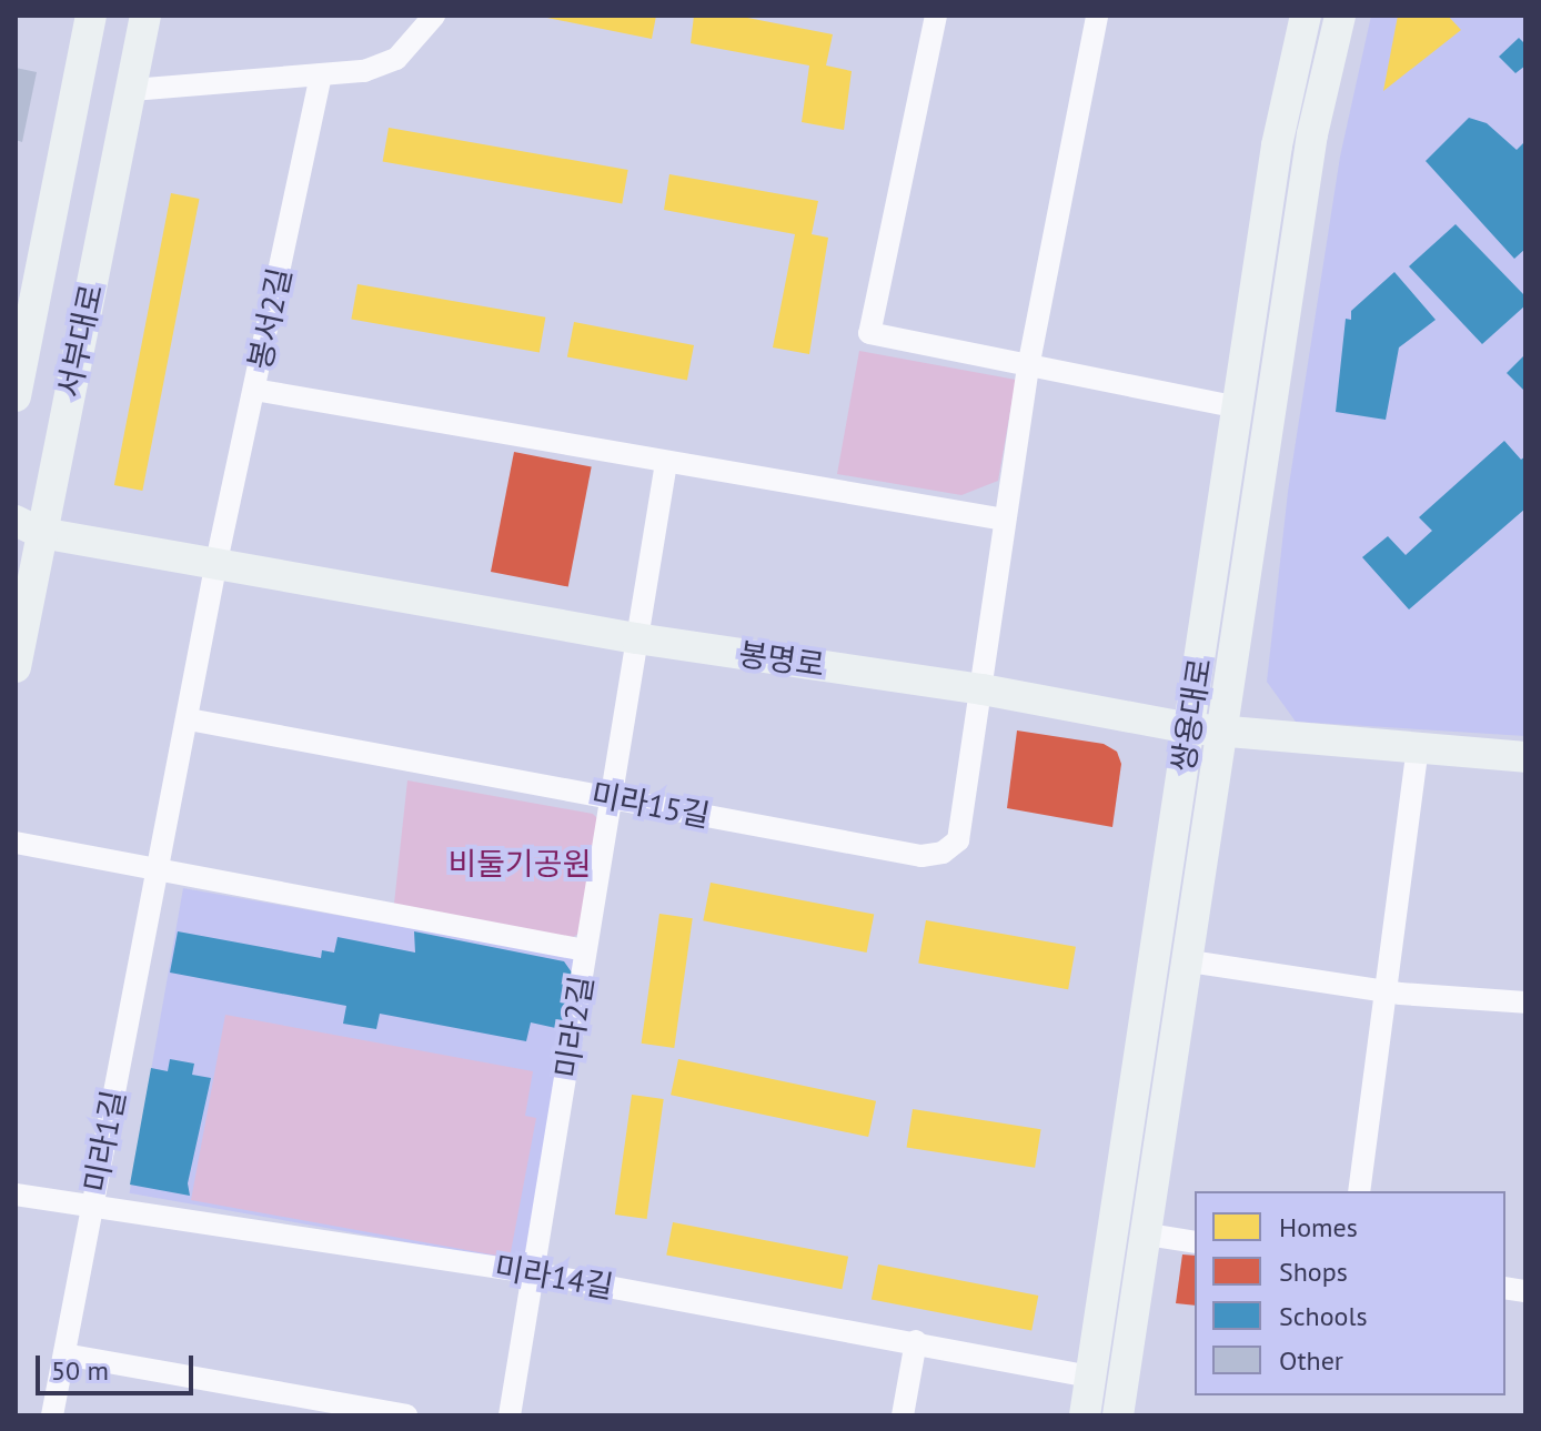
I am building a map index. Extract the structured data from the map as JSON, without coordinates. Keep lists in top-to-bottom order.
{
  "streets": {
    "main road": ["서부대로", "봉명로", "쌍용대로"],
    "street": [
      "봉서2길",
      "미라15길",
      "미라2길",
      "미라1길",
      "미라14길"
    ]
  },
  "crossings": [
    ["봉서2길", "봉명로"],
    ["봉서2길", "미라1길"],
    ["서부대로", "봉명로"],
    ["봉명로", "쌍용대로"],
    ["봉명로", "미라15길"],
    ["봉명로", "미라2길"],
    ["봉명로", "미라1길"],
    ["쌍용대로", "미라14길"],
    ["미라15길", "미라2길"],
    ["미라15길", "미라1길"],
    ["미라2길", "미라14길"],
    ["미라1길", "미라14길"]
  ],
  "parks": ["비둘기공원"],
  "legend": [
    "Homes",
    "Shops",
    "Schools",
    "Other"
  ],
  "scale_bar": "50 m"
}
